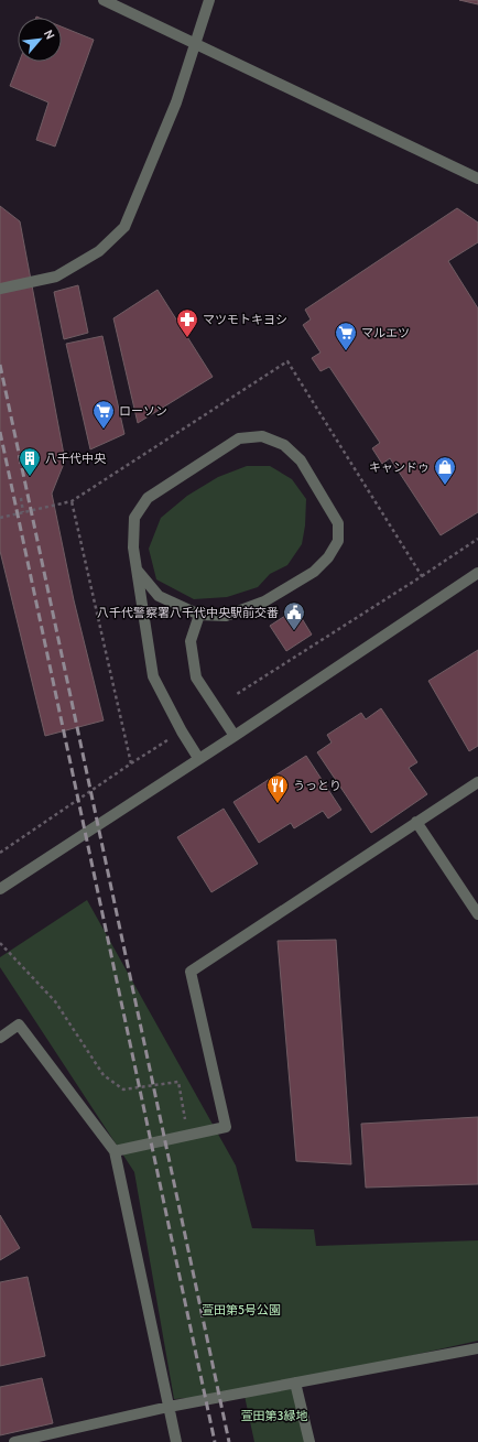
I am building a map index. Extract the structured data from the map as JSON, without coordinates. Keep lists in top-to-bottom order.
{
  "parks": ["萱田第5号公園", "萱田第3緑地"],
  "places": {
    "pharmacy": ["マツモトキヨシ"],
    "supermarket": ["マルエツ", "ローソン"],
    "building": ["八千代中央"],
    "shop": ["キャンドゥ"],
    "public building": ["八千代警察署八千代中央駅前交番"],
    "restaurant": ["うっとり"]
  },
  "north": "top right"
}
